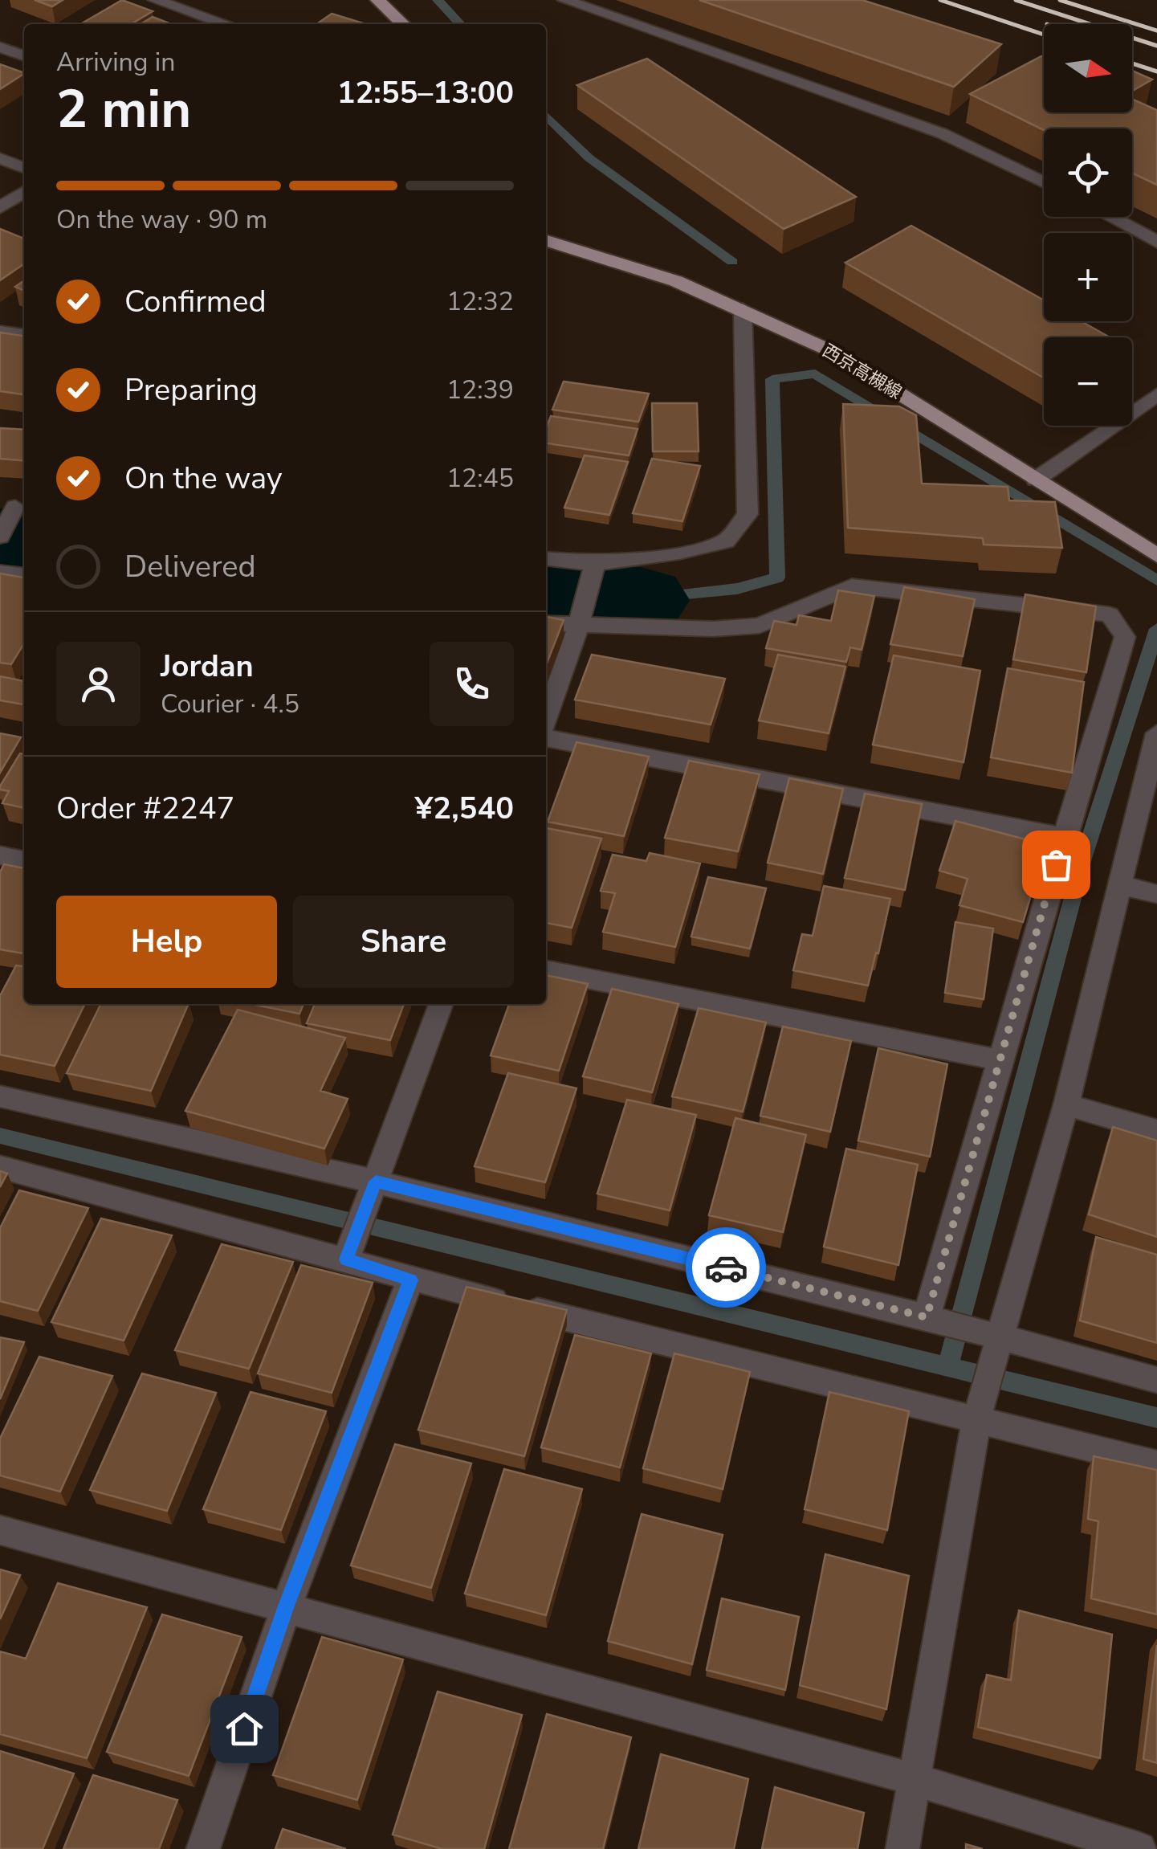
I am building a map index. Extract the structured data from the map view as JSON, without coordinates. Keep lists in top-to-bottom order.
{
  "streets": {
    "main road": ["西京高槻線"]
  },
  "north": "right",
  "page": {
    "map_buttons": ["+", "−"],
    "heading": ["2 min", "Arriving in", "12:55–13:00"],
    "panel": [
      "Jordan",
      "Courier · 4.5",
      "Order #2247",
      "¥2,540"
    ],
    "bar": "On the way · 90 m",
    "list": [
      ["Confirmed", "12:32"],
      ["Preparing", "12:39"],
      ["On the way", "12:45"],
      "Delivered"
    ],
    "buttons": ["Help", "Share"]
  }
}
